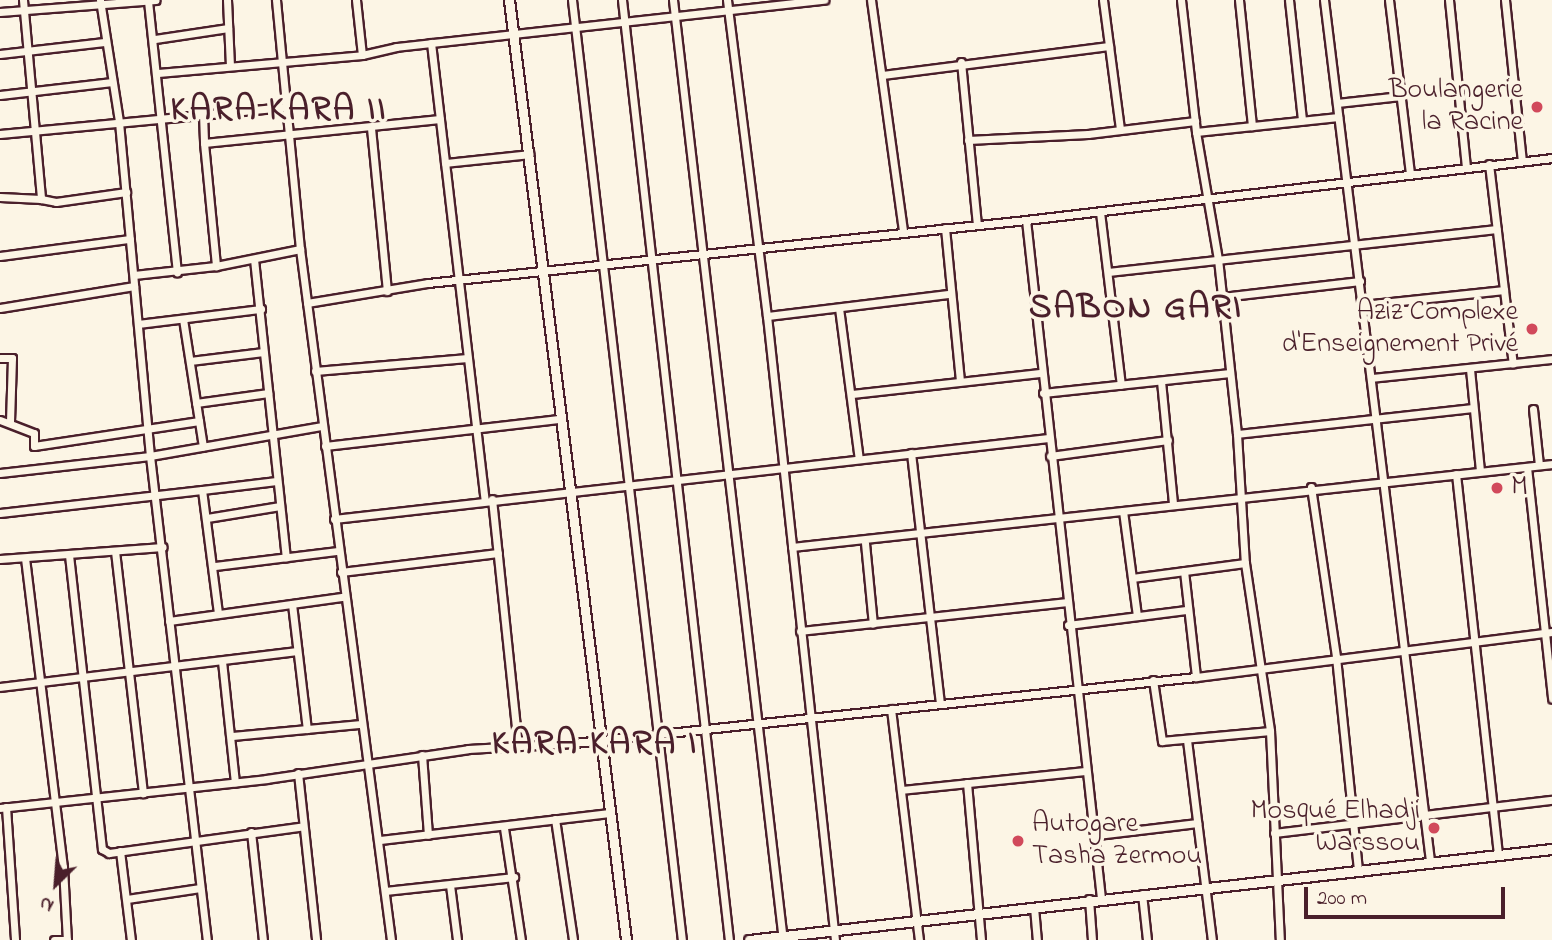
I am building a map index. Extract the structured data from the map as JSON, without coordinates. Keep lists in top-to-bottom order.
{
  "districts": ["KARA KARA II", "SABON GARI", "KARA KARA I"],
  "places": [
    "Boulangerie la Racine",
    "Aziz Complexe d'Enseignement Privé",
    "M",
    "Mosqué Elhadji Warssou",
    "Autogare Tasha Zermou"
  ],
  "scale_bar": "200 m",
  "north": "bottom left"
}
